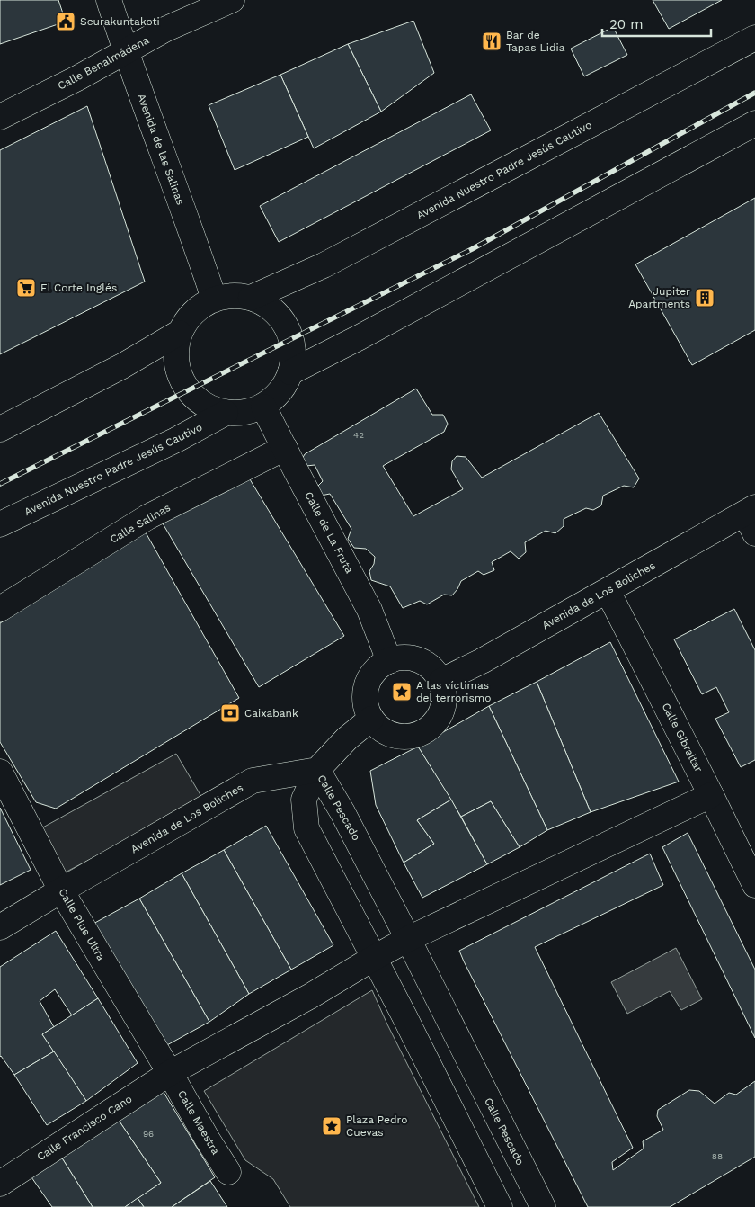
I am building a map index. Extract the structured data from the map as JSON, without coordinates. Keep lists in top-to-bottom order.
{
  "streets": {
    "street": [
      "Calle Benalmádena",
      "Avenida de las Salinas",
      "Avenida Nuestro Padre Jesús Cautivo",
      "Calle Salinas",
      "Calle de La Fruta",
      "Avenida de Los Boliches",
      "Calle Gibraltar",
      "Calle Pescado",
      "Calle Plus Ultra",
      "Calle Maestra",
      "Calle Francisco Cano"
    ]
  },
  "crossings": [
    ["Calle Benalmádena", "Avenida de las Salinas"],
    ["Avenida de las Salinas", "Avenida Nuestro Padre Jesús Cautivo"],
    ["Avenida de las Salinas", "Calle de La Fruta"],
    ["Avenida Nuestro Padre Jesús Cautivo", "Calle de La Fruta"],
    ["Calle Salinas", "Calle de La Fruta"],
    ["Calle de La Fruta", "Avenida de Los Boliches"],
    ["Avenida de Los Boliches", "Calle Gibraltar"],
    ["Avenida de Los Boliches", "Calle Pescado"],
    ["Avenida de Los Boliches", "Calle Plus Ultra"],
    ["Calle Gibraltar", "Calle Francisco Cano"],
    ["Calle Pescado", "Calle Francisco Cano"],
    ["Calle Plus Ultra", "Calle Maestra"],
    ["Calle Plus Ultra", "Calle Francisco Cano"],
    ["Calle Maestra", "Calle Francisco Cano"]
  ],
  "places": {
    "public building": ["Seurakuntakoti"],
    "restaurant": ["Bar de Tapas Lidia"],
    "supermarket": ["El Corte Inglés"],
    "building": ["Jupiter Apartments"],
    "place": ["A las víctimas del terrorismo", "Plaza Pedro Cuevas"],
    "bank": ["Caixabank"]
  },
  "house_numbers": ["42", "96", "88"],
  "scale_bar": "20 m"
}
